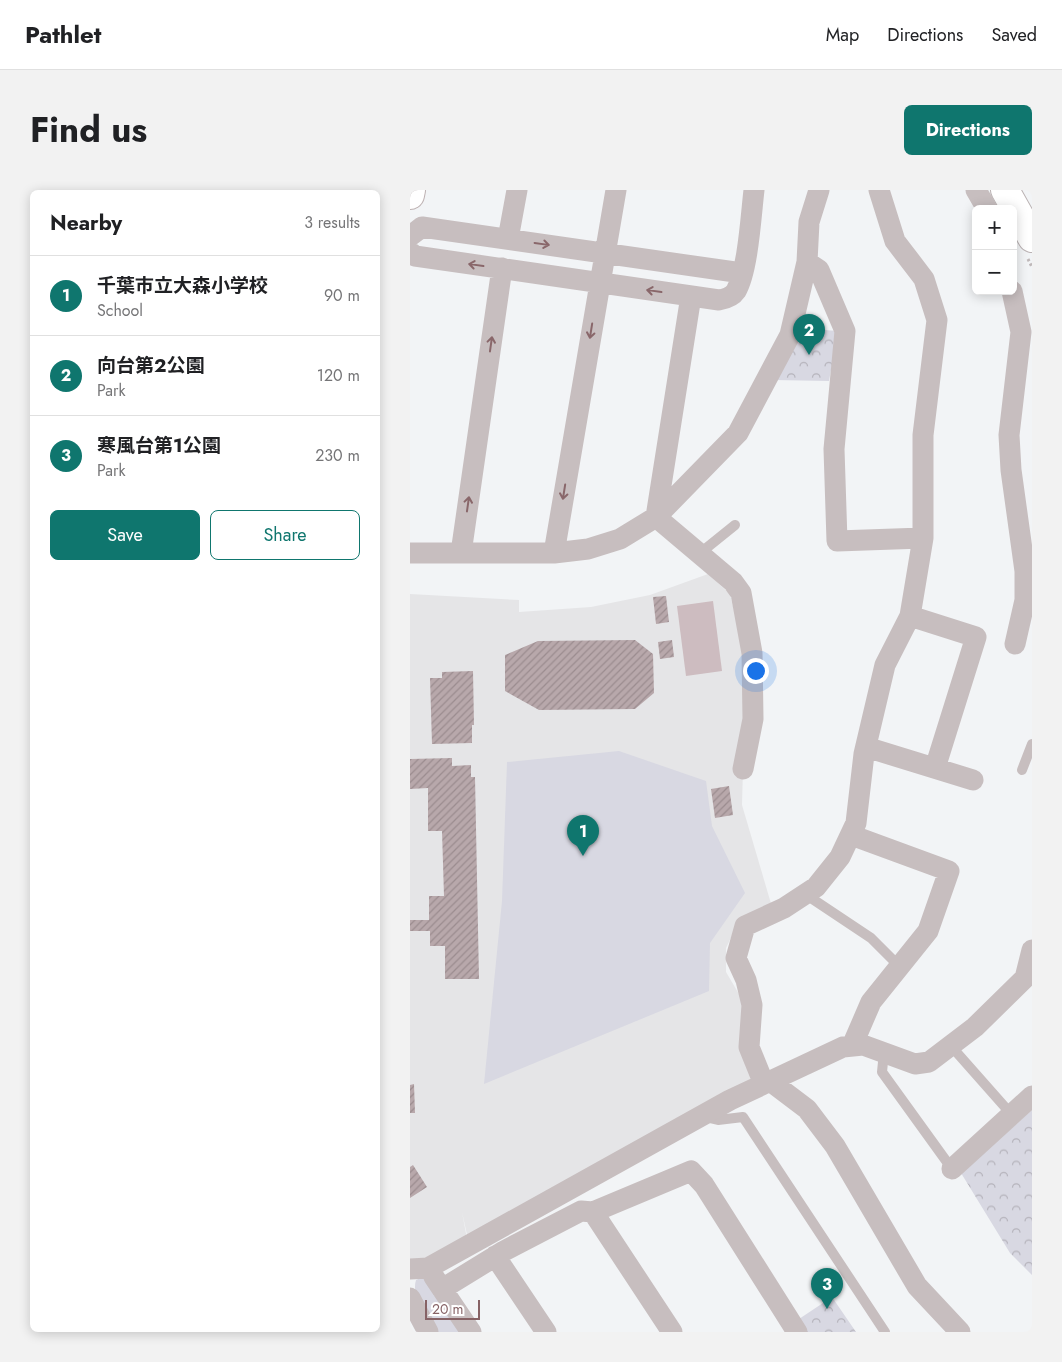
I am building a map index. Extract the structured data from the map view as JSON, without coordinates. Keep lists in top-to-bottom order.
{
  "scale_bar": "20 m",
  "page": {
    "header": "Pathlet",
    "nav": ["Map", "Directions", "Saved"],
    "title": "Find us",
    "buttons": [
      "Directions",
      ["Save", "Share"]
    ],
    "heading": ["Nearby", "3 results"],
    "map_buttons": ["+", "−"],
    "list": [
      {
        "mark": "1",
        "name": "千葉市立大森小学校",
        "note": "School",
        "value": "90 m"
      },
      {
        "mark": "2",
        "name": "向台第2公園",
        "note": "Park",
        "value": "120 m"
      },
      {
        "mark": "3",
        "name": "寒風台第1公園",
        "note": "Park",
        "value": "230 m"
      }
    ],
    "pins": ["2", "1", "3"],
    "scale": "20 m"
  }
}
